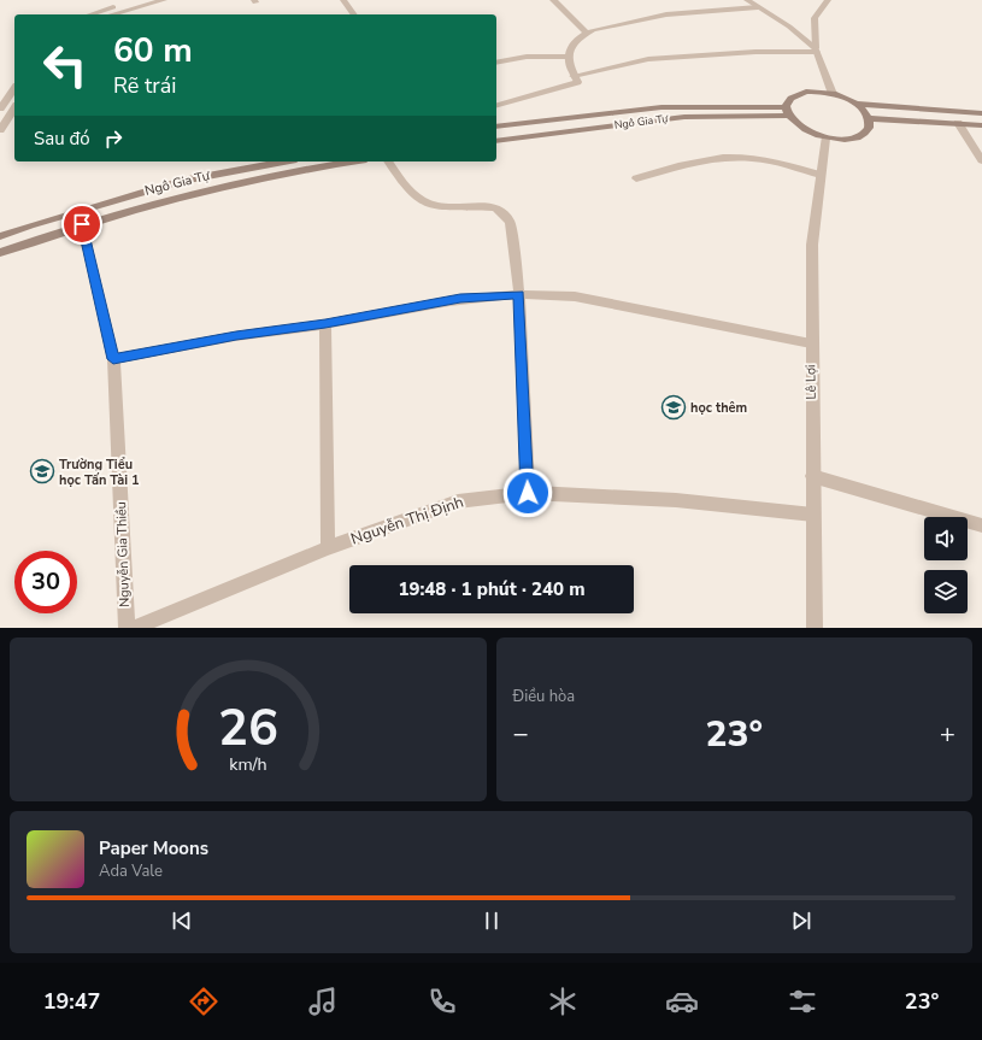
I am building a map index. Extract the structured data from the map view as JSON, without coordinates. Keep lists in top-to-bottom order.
{
  "streets": {
    "main road": ["Ngô Gia Tự"],
    "street": ["Lê Lợi", "Nguyễn Thị Định", "Nguyễn Gia Thiều"]
  },
  "crossings": [
    ["Ngô Gia Tự", "Nguyễn Gia Thiều"],
    ["Lê Lợi", "Nguyễn Thị Định"]
  ],
  "places": {
    "school or university": ["học thêm", "Trường Tiểu học Tấn Tài 1"]
  },
  "page": {
    "turn": ["60 m", "Rẽ trái"],
    "then": "Sau đó",
    "limit": "30",
    "trip": "19:48 · 1 phút · 240 m",
    "tile": "Điều hòa",
    "heat": ["−", "23°", "+"],
    "song": ["Paper Moons", "Ada Vale"],
    "tabs": ["19:47", "23°"],
    "gauge": ["26", "km/h"]
  }
}
